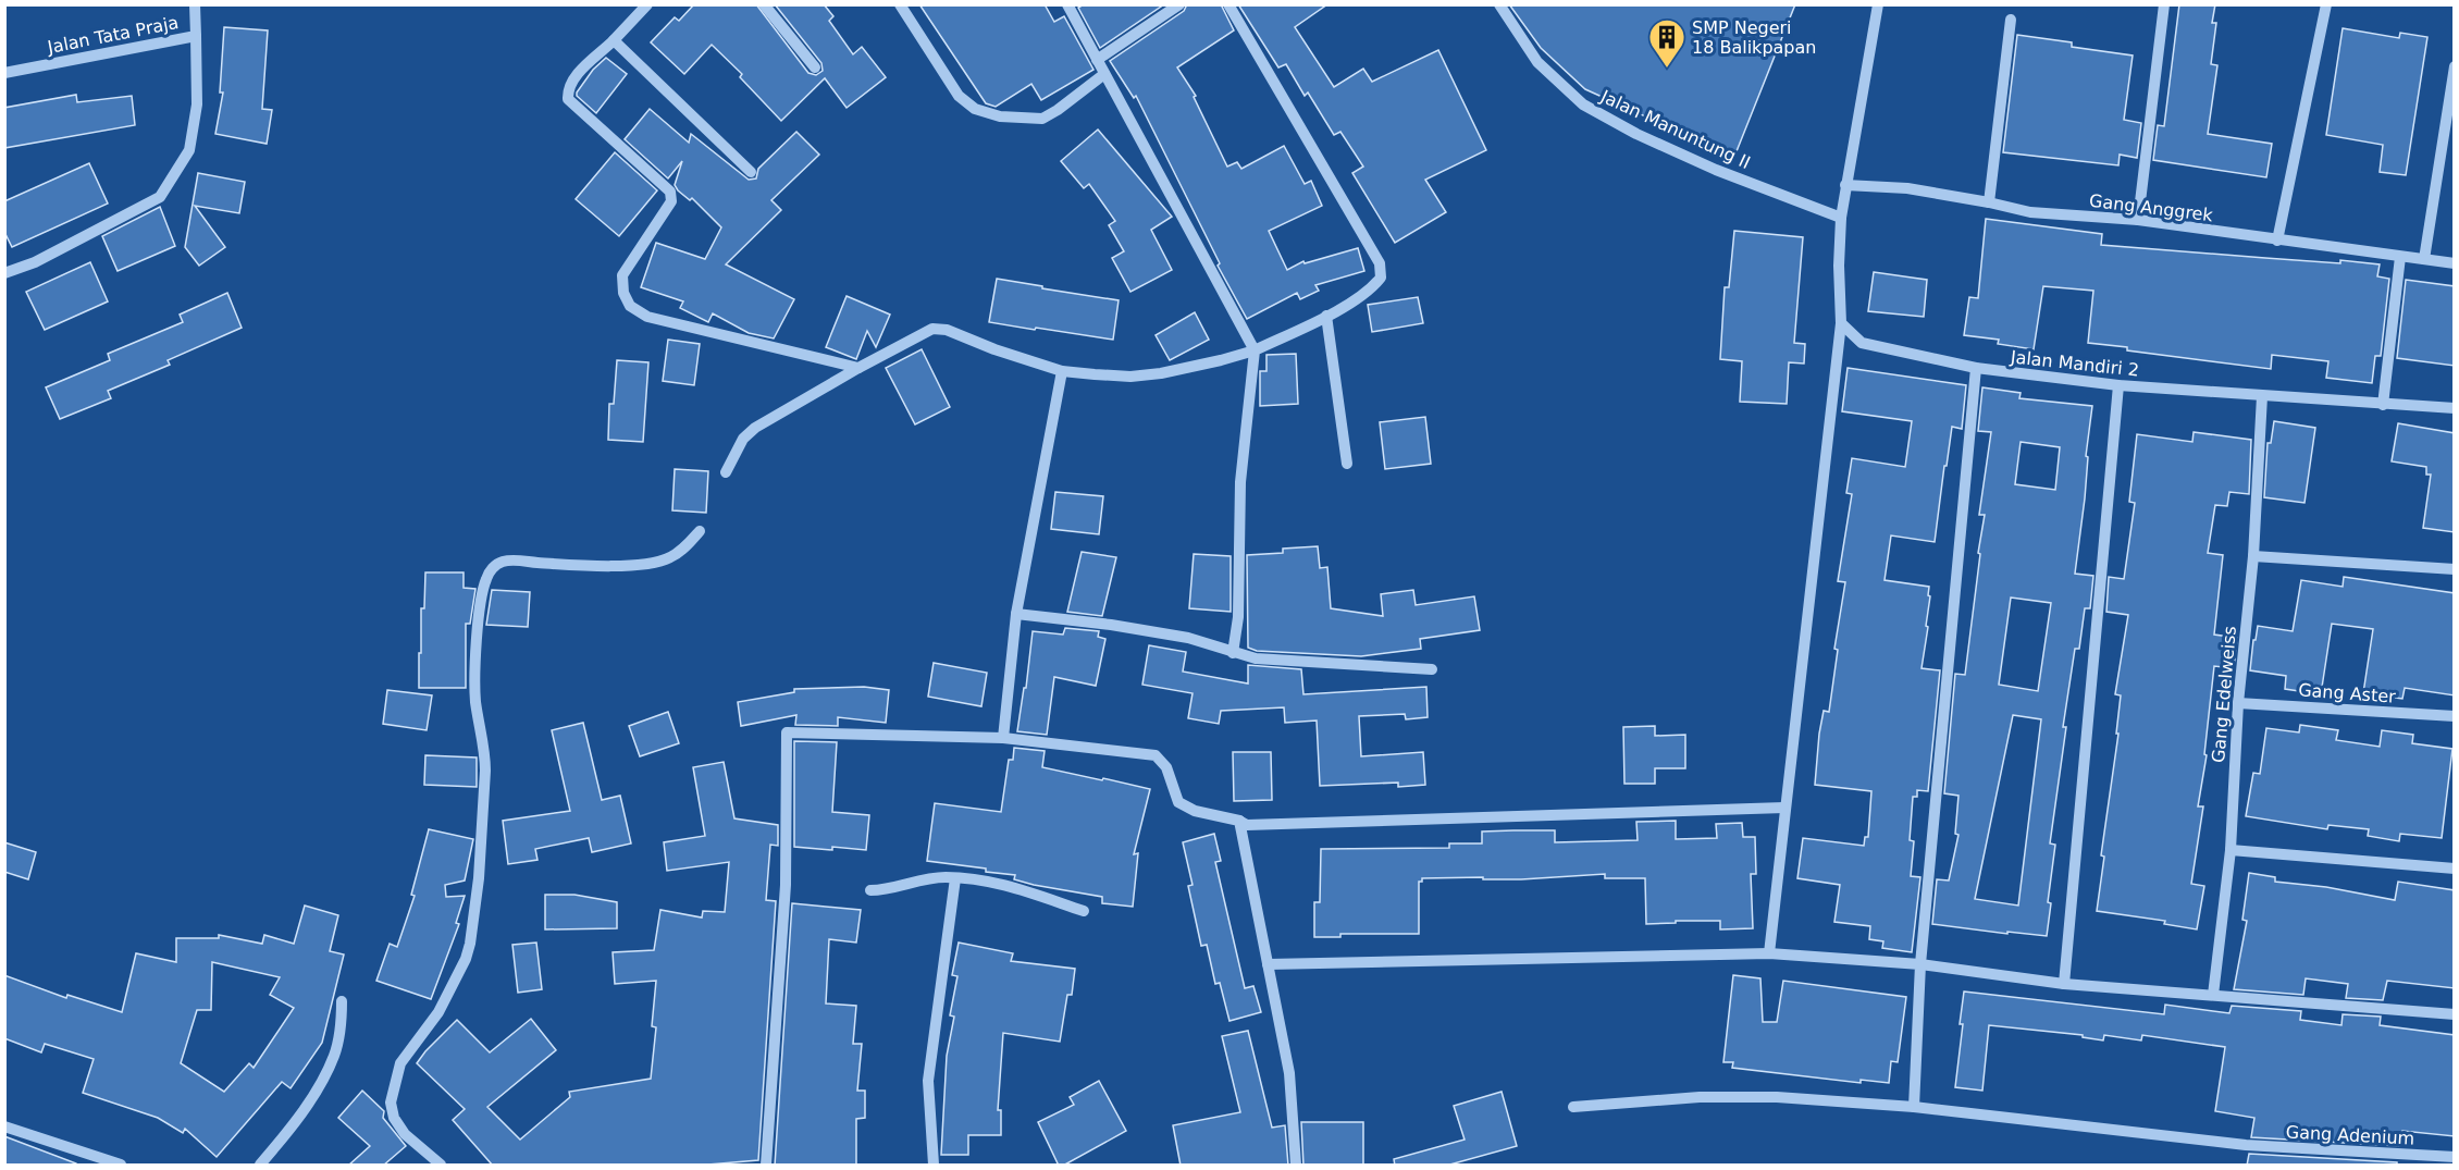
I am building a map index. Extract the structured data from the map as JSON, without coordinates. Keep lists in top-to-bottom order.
{
  "streets": {
    "street": [
      "Jalan Tata Praja",
      "Jalan Manuntung II",
      "Gang Anggrek",
      "Jalan Mandiri 2",
      "Gang Aster",
      "Gang Edelweiss",
      "Gang Adenium"
    ]
  },
  "crossings": [
    ["Jalan Mandiri 2", "Gang Edelweiss"],
    ["Gang Aster", "Gang Edelweiss"]
  ],
  "places": {
    "building": ["SMP Negeri 18 Balikpapan"]
  }
}
